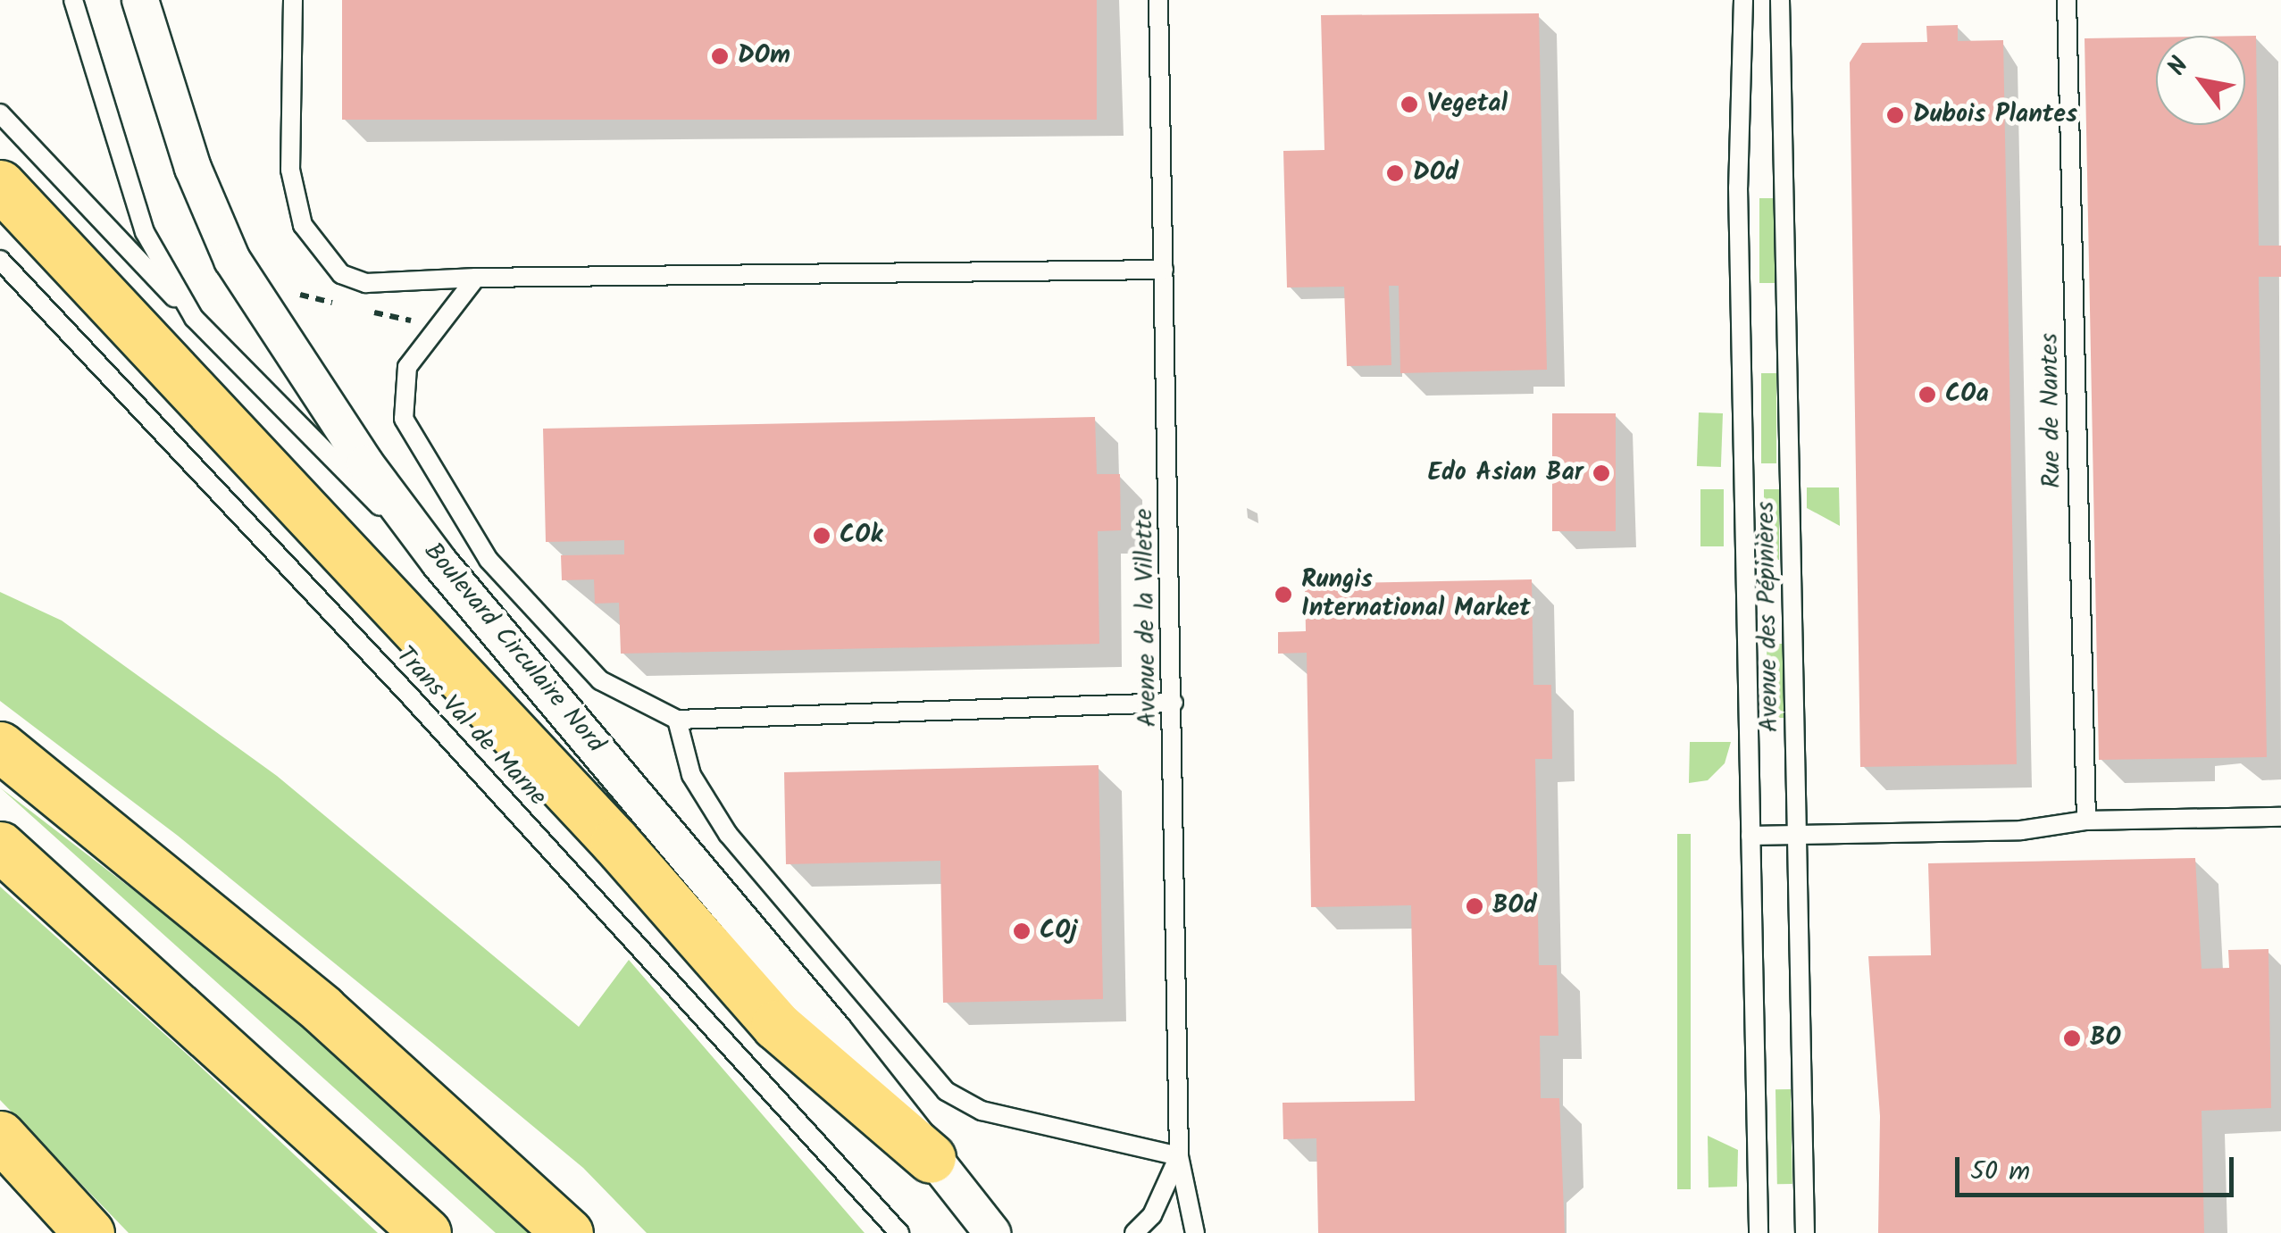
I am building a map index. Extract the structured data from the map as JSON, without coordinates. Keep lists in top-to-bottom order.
{
  "streets": {
    "street": ["Boulevard Circulaire Nord"],
    "lane": [
      "Rue de Nantes",
      "Avenue des Pépinières",
      "Avenue de la Villette",
      "Trans Val de Marne"
    ]
  },
  "places": [
    "DOm",
    "Vegetal",
    "Dubois Plantes",
    "DOd",
    "COa",
    "Edo Asian Bar",
    "COk",
    "Rungis International Market",
    "BOd",
    "COj",
    "BO"
  ],
  "scale_bar": "50 m",
  "north": "top left"
}
